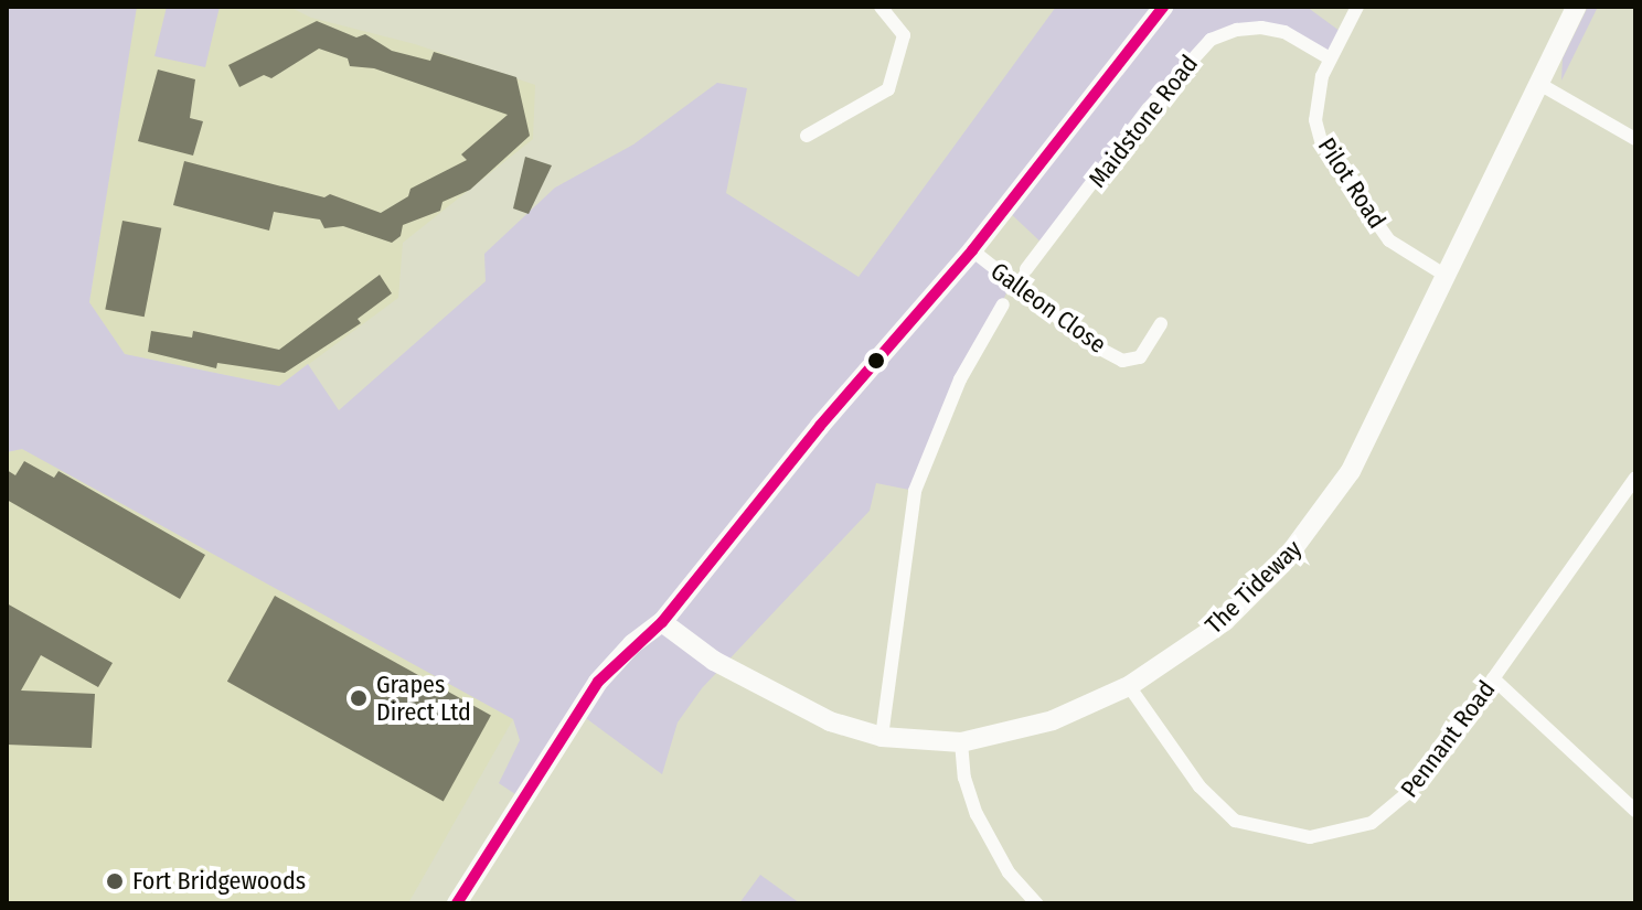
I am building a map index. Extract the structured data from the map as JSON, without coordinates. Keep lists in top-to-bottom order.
{
  "streets": {
    "street": [
      "Maidstone Road",
      "Pilot Road",
      "Galleon Close",
      "The Tideway",
      "Pennant Road"
    ]
  },
  "crossings": [
    ["Maidstone Road", "Pilot Road"],
    ["Pilot Road", "The Tideway"],
    ["The Tideway", "Pennant Road"]
  ],
  "places": ["Grapes Direct Ltd", "Fort Bridgewoods"]
}
